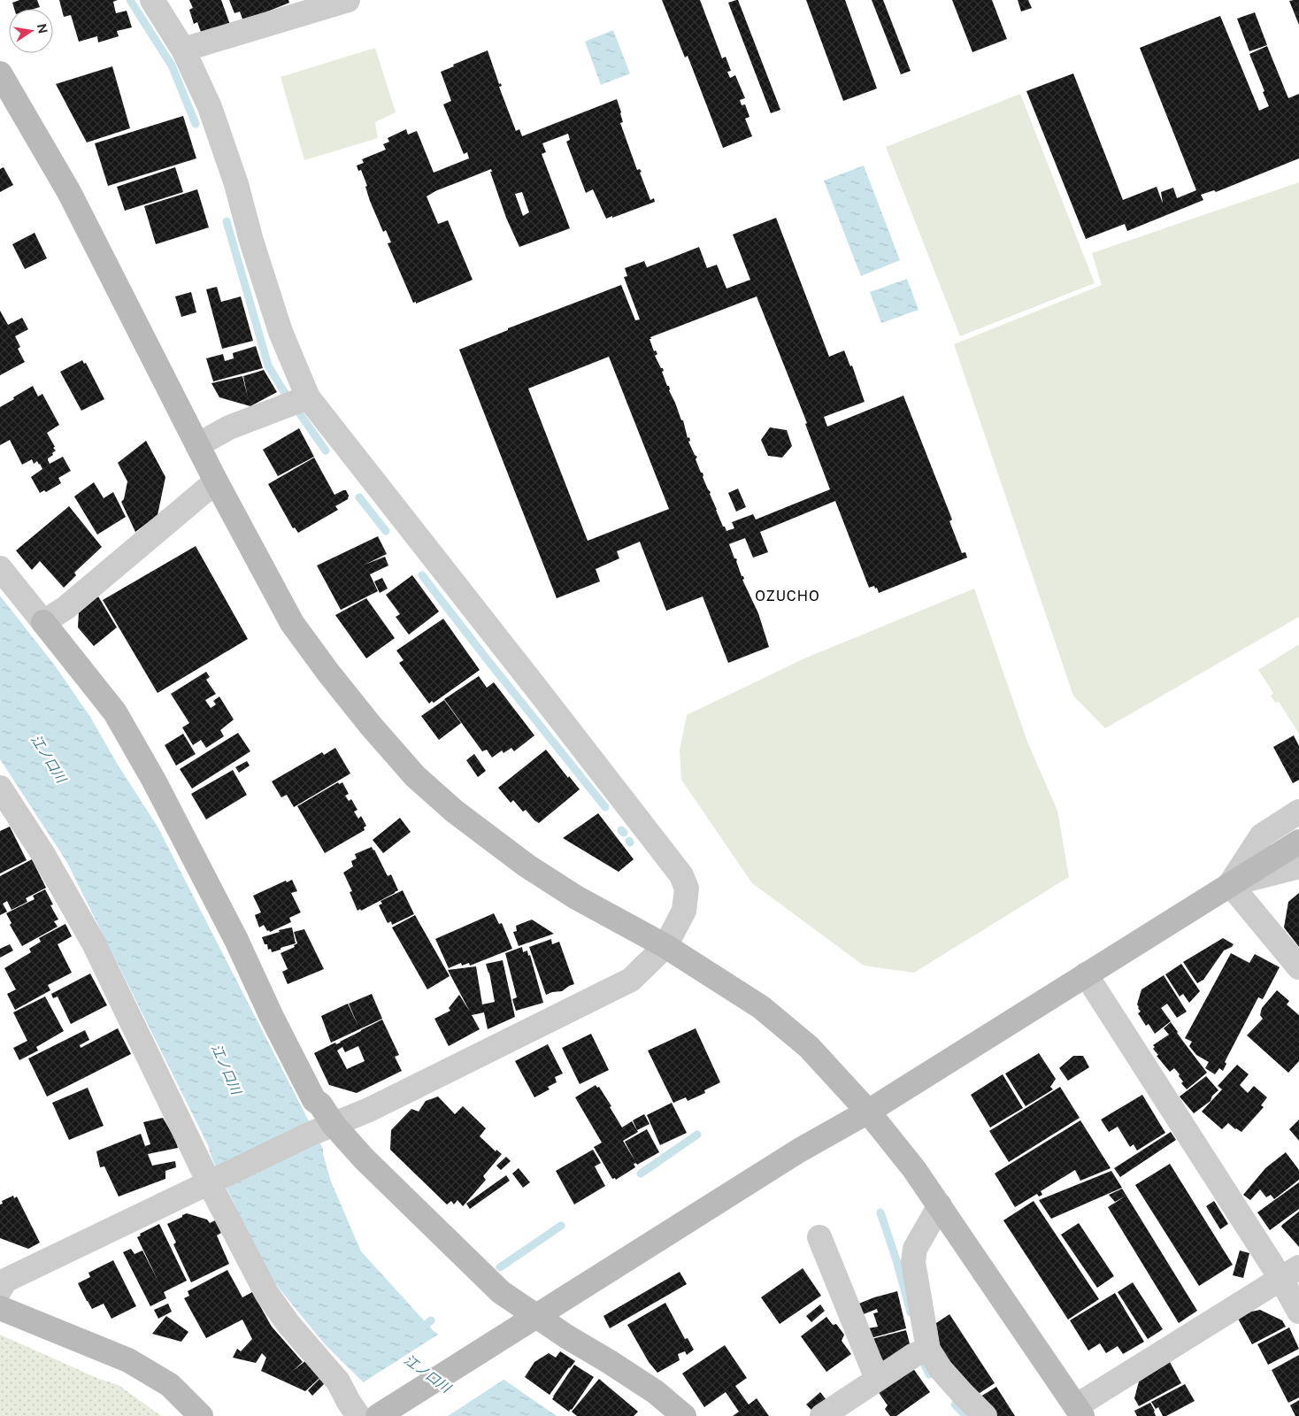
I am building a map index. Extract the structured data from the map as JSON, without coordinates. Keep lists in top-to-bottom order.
{
  "districts": ["OZUCHO"],
  "water": ["江ノ口川"],
  "north": "right"
}
